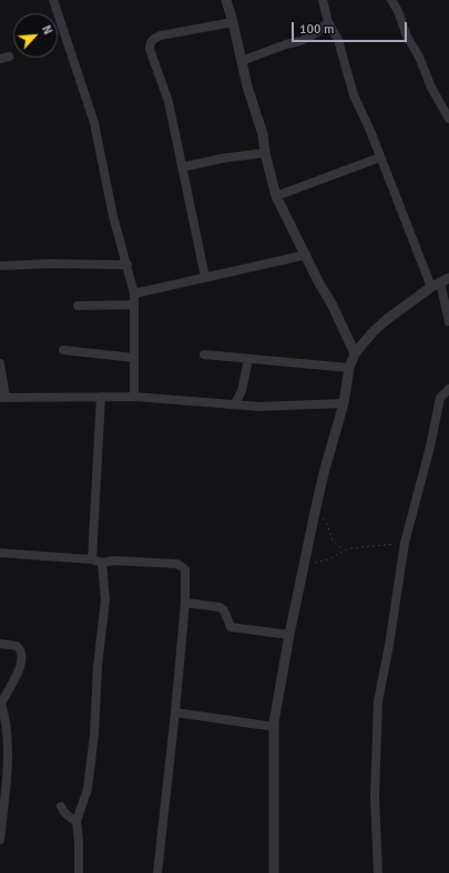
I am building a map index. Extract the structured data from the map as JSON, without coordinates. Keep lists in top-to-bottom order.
{
  "scale_bar": "100 m",
  "north": "top right"
}
